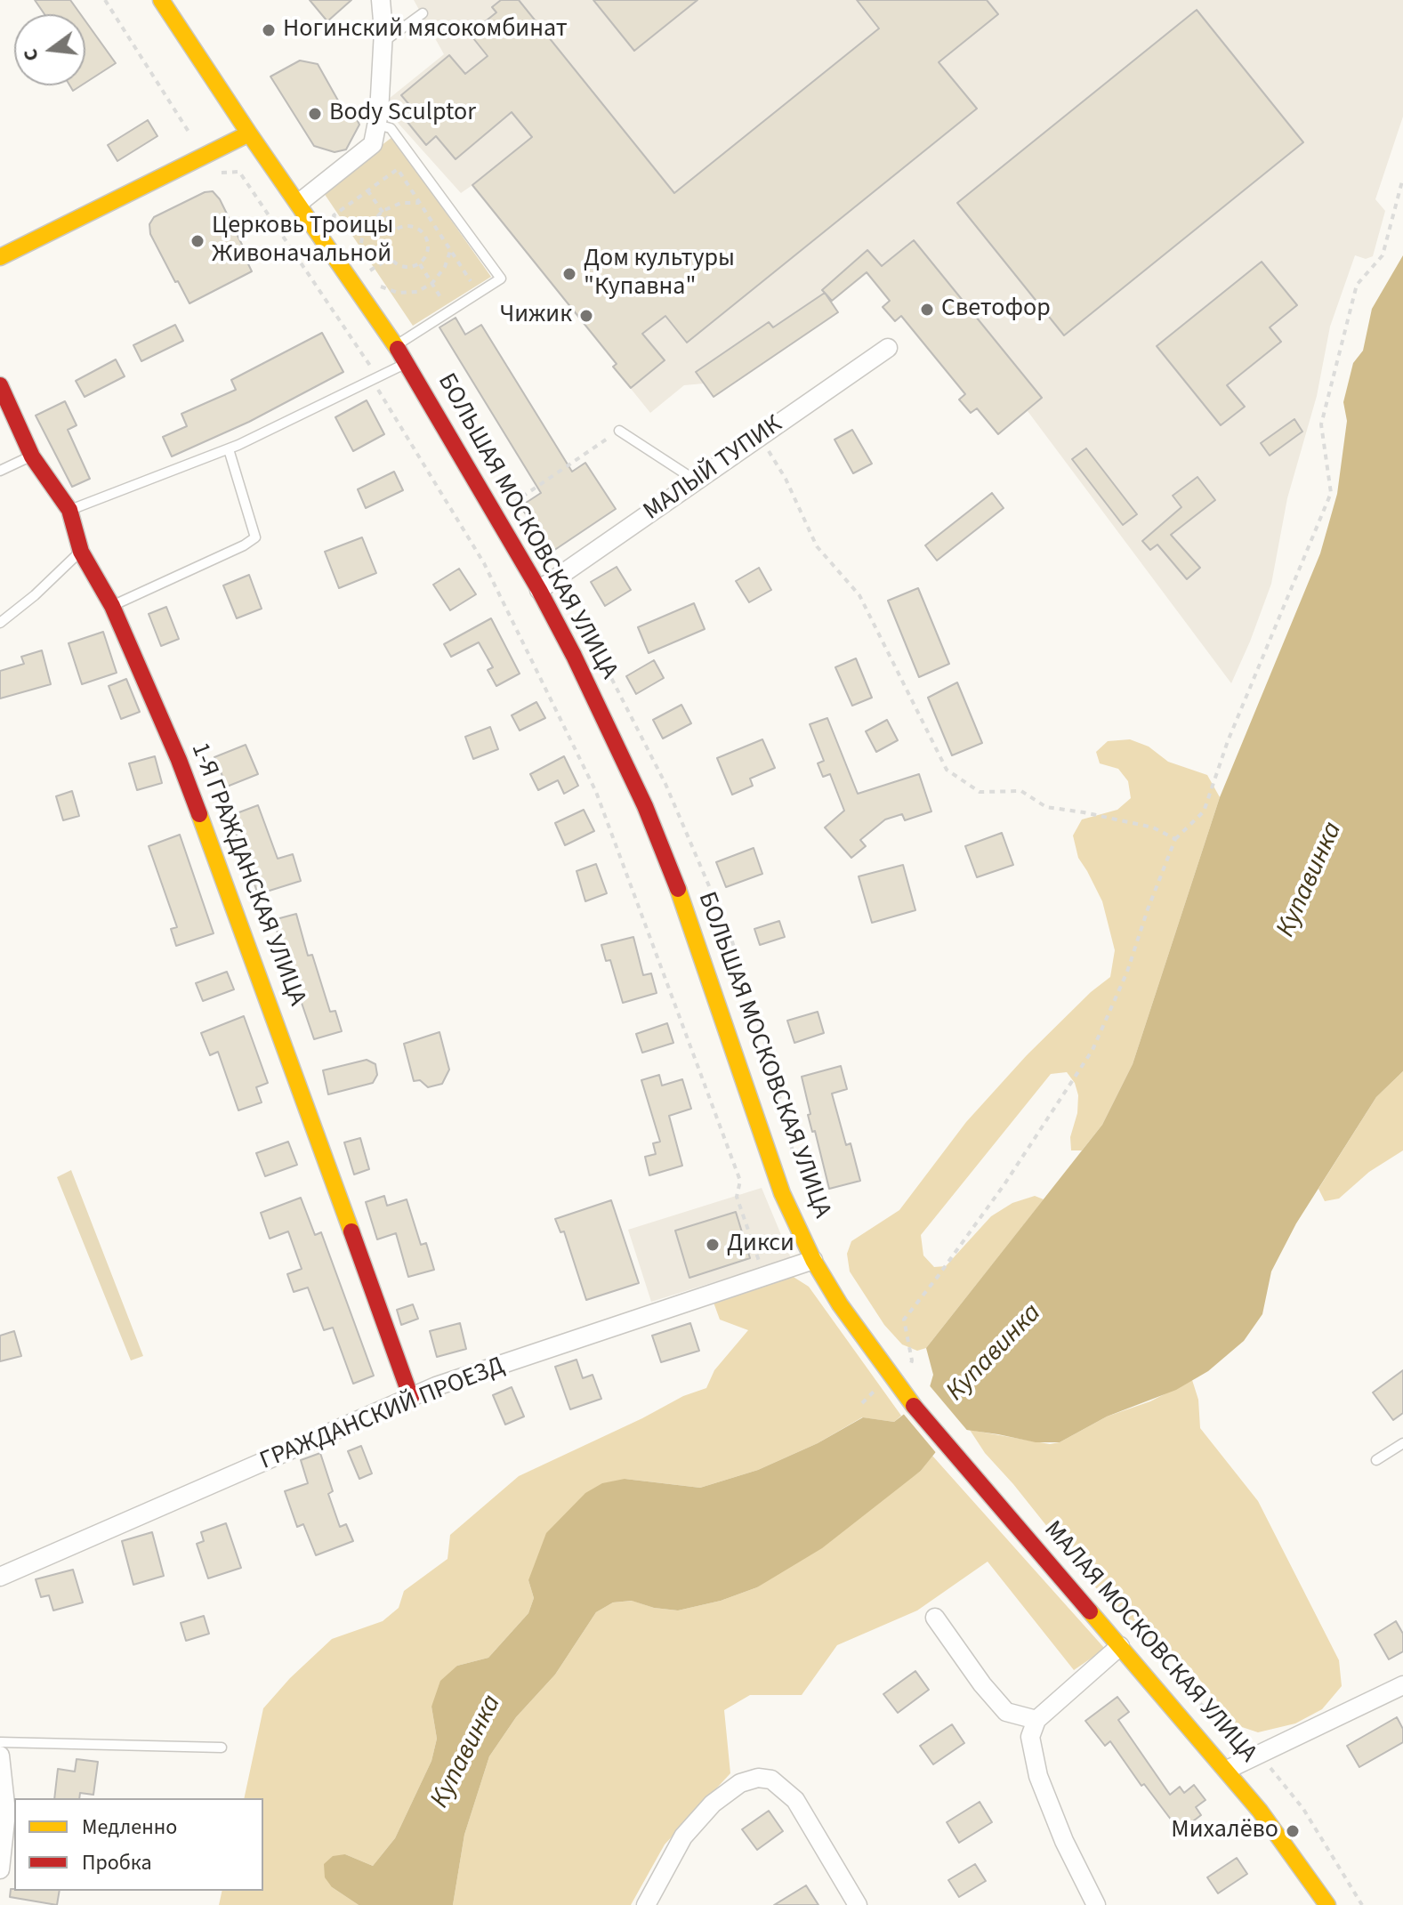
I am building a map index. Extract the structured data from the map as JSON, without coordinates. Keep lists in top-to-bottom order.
{
  "streets": {
    "main road": ["БОЛЬШАЯ МОСКОВСКАЯ УЛИЦА", "1-Я ГРАЖДАНСКАЯ УЛИЦА", "МАЛАЯ МОСКОВСКАЯ УЛИЦА"],
    "street": ["МАЛЫЙ ТУПИК", "ГРАЖДАНСКИЙ ПРОЕЗД"]
  },
  "crossings": [
    ["МАЛЫЙ ТУПИК", "БОЛЬШАЯ МОСКОВСКАЯ УЛИЦА"],
    ["БОЛЬШАЯ МОСКОВСКАЯ УЛИЦА", "ГРАЖДАНСКИЙ ПРОЕЗД"],
    ["БОЛЬШАЯ МОСКОВСКАЯ УЛИЦА", "МАЛАЯ МОСКОВСКАЯ УЛИЦА"],
    ["1-Я ГРАЖДАНСКАЯ УЛИЦА", "ГРАЖДАНСКИЙ ПРОЕЗД"]
  ],
  "water": ["Купавинка"],
  "places": [
    "Ногинский мясокомбинат",
    "Body Sculptor",
    "Церковь Троицы Живоначальной",
    "Дом культуры \"Купавна\"",
    "Светофор",
    "Чижик",
    "Дикси",
    "Михалёво"
  ],
  "legend": ["Медленно", "Пробка"],
  "north": "left"
}
